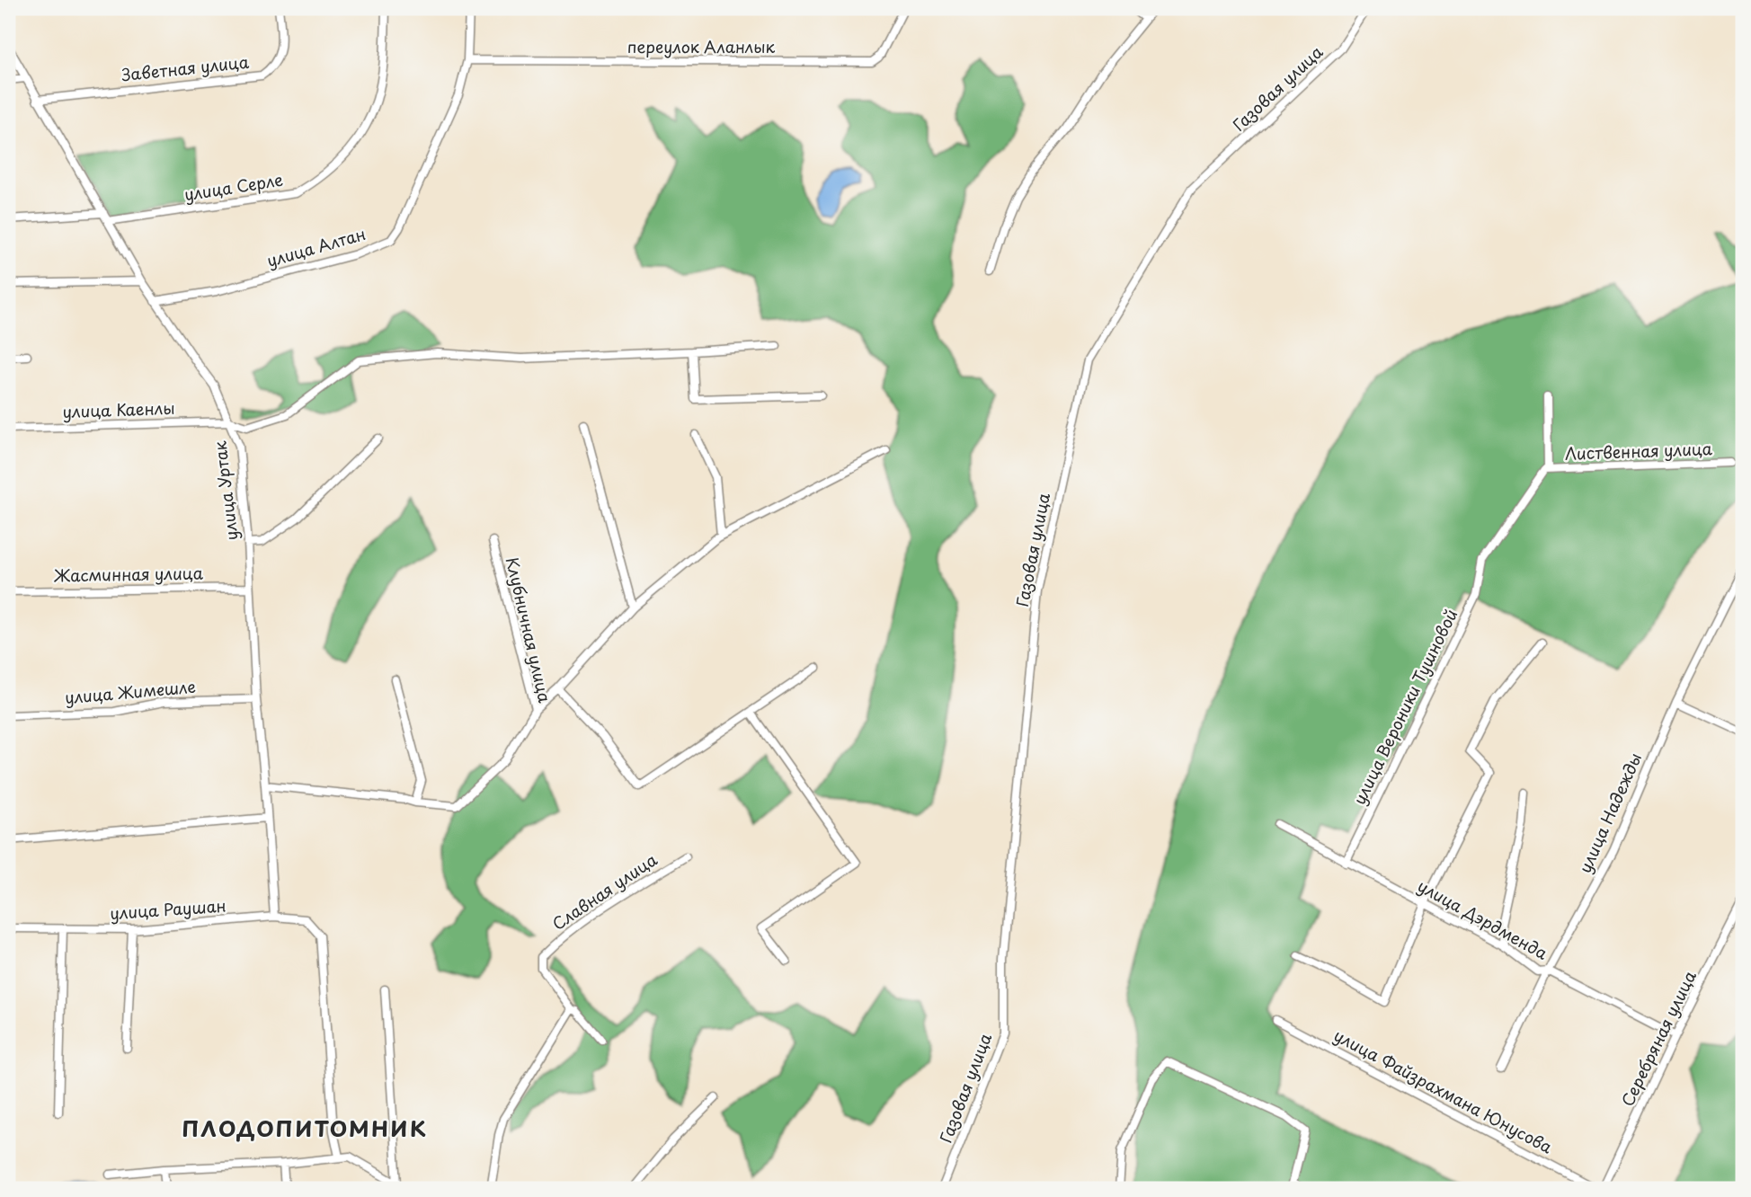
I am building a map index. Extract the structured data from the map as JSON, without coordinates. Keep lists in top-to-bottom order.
{
  "streets": {
    "street": [
      "переулок Аланлык",
      "Заветная улица",
      "Газовая улица",
      "улица Серле",
      "улица Алтан",
      "улица Каенлы",
      "Лиственная улица",
      "улица Уртак",
      "Жасминная улица",
      "Клубничная улица",
      "улица Жимешле",
      "улица Вероники Тушновой",
      "улица Надежды",
      "Славная улица",
      "улица Раушан",
      "улица Дэрдменда",
      "Серебряная улица",
      "улица Файзрахмана Юнусова"
    ]
  },
  "crossings": [
    ["переулок Аланлык", "улица Алтан"],
    ["Заветная улица", "улица Уртак"],
    ["улица Серле", "улица Уртак"],
    ["улица Алтан", "улица Уртак"],
    ["улица Каенлы", "улица Уртак"],
    ["Лиственная улица", "улица Вероники Тушновой"],
    ["улица Уртак", "Жасминная улица"],
    ["улица Уртак", "Клубничная улица"],
    ["улица Уртак", "улица Жимешле"],
    ["улица Уртак", "улица Раушан"],
    ["улица Вероники Тушновой", "улица Дэрдменда"],
    ["улица Надежды", "улица Дэрдменда"],
    ["улица Дэрдменда", "Серебряная улица"]
  ],
  "districts": ["ПЛОДОПИТОМНИК"]
}
